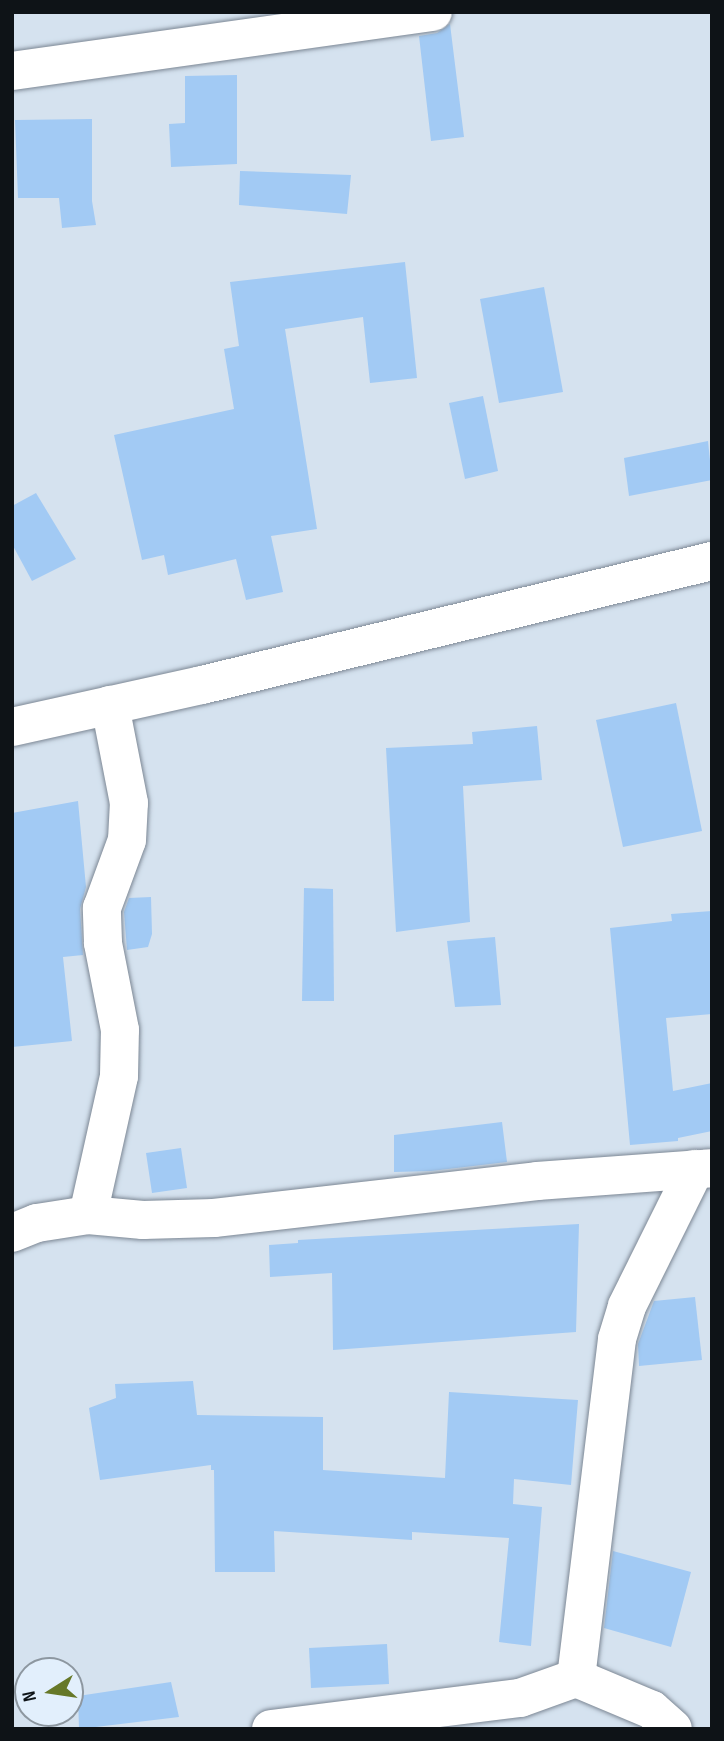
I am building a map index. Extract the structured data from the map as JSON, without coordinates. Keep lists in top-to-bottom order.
{
  "north": "left"
}
